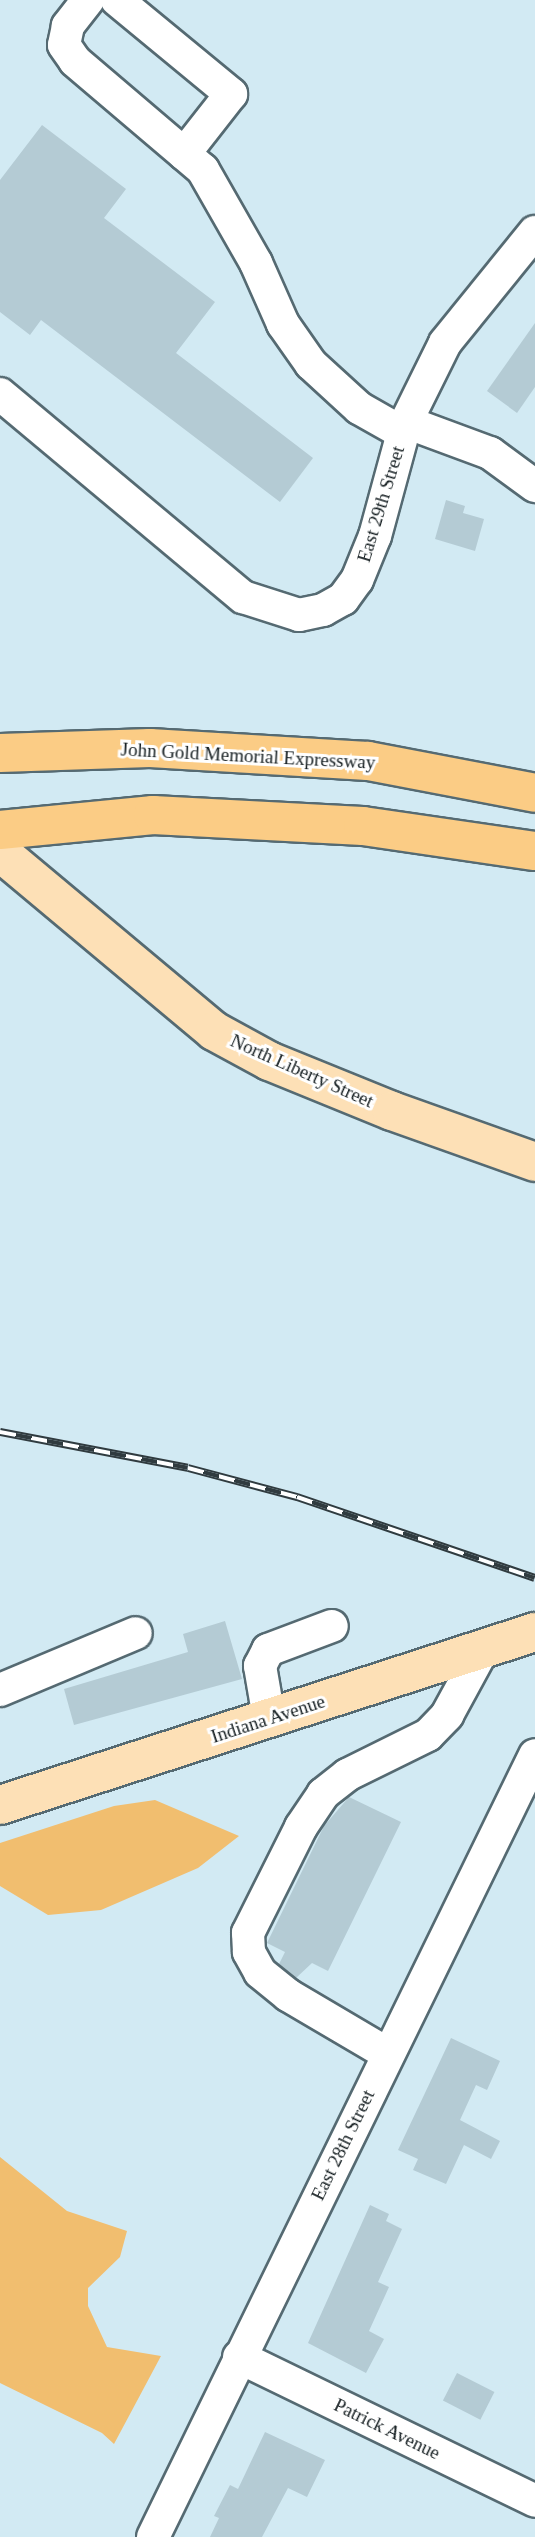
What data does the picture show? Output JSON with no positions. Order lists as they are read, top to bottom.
{
  "streets": {
    "highway": ["John Gold Memorial Expressway"],
    "main road": ["North Liberty Street", "Indiana Avenue"],
    "street": ["East 29th Street", "East 28th Street", "Patrick Avenue"]
  },
  "crossings": [
    ["East 28th Street", "Patrick Avenue"]
  ]
}
